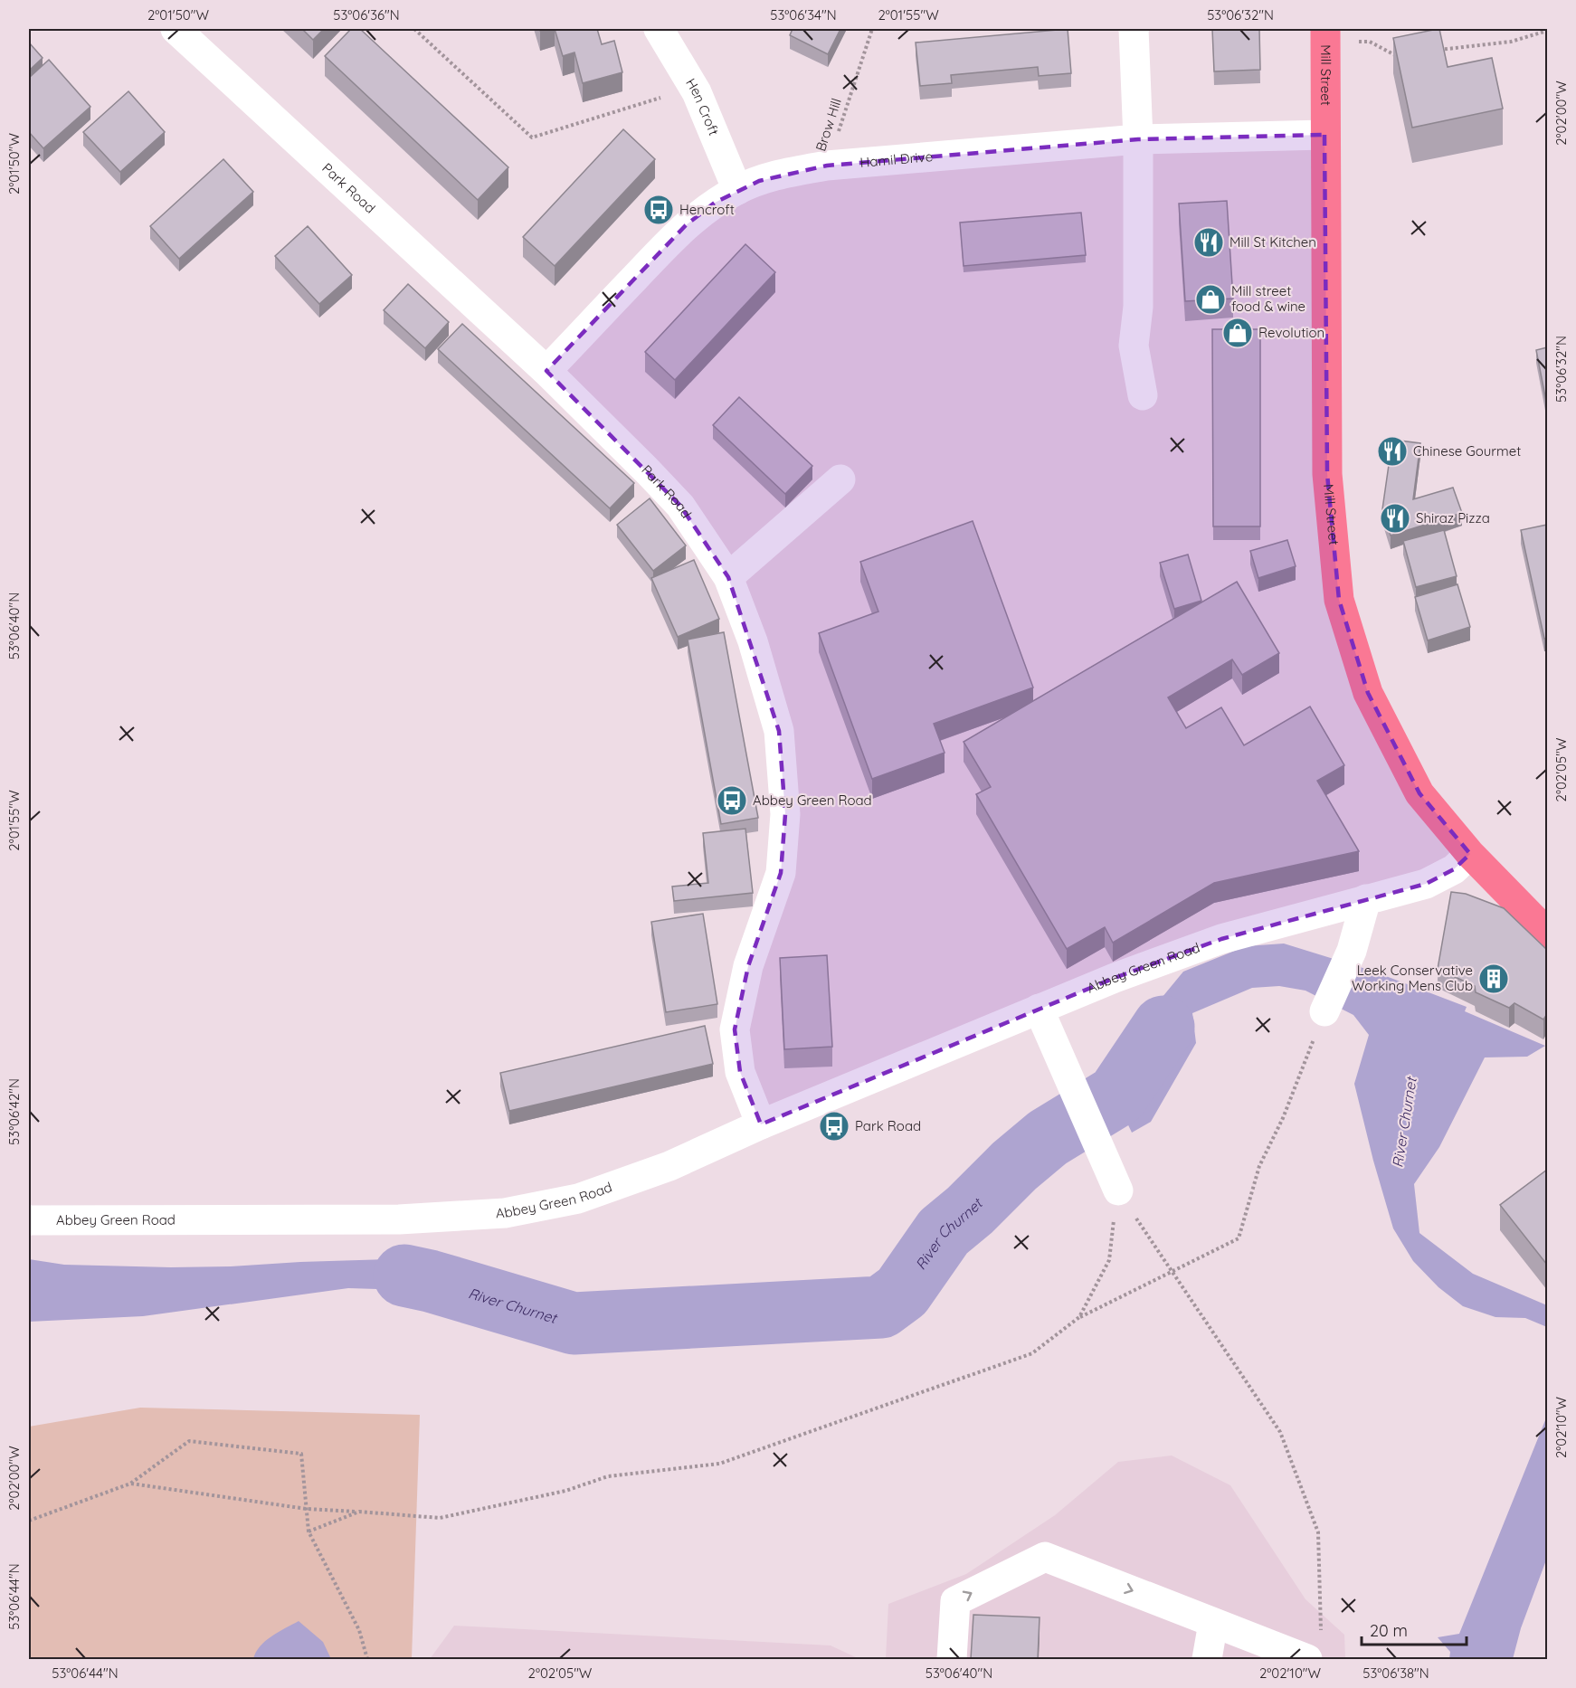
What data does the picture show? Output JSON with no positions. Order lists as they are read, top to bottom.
{
  "streets": {
    "highway": ["Mill Street"],
    "street": [
      "Hen Croft",
      "Hamil Drive",
      "Park Road",
      "Abbey Green Road"
    ],
    "path": ["Brow Hill"]
  },
  "crossings": [
    ["Mill Street", "Hamil Drive"],
    ["Mill Street", "Abbey Green Road"],
    ["Hen Croft", "Hamil Drive"],
    ["Brow Hill", "Hamil Drive"],
    ["Hamil Drive", "Park Road"],
    ["Park Road", "Abbey Green Road"]
  ],
  "water": ["River Churnet"],
  "places": {
    "bus stop": ["Hencroft", "Abbey Green Road", "Park Road"],
    "restaurant": ["Mill St Kitchen", "Chinese Gourmet", "Shiraz Pizza"],
    "shop": ["Mill street food & wine", "Revolution"],
    "building": ["Leek Conservative Working Mens Club"]
  },
  "scale_bar": "20 m",
  "coordinates": [
    "2°01'50\"W",
    "53°06'36\"N",
    "53°06'34\"N",
    "2°01'55\"W",
    "53°06'32\"N",
    "2°02'00\"W",
    "53°06'40\"N",
    "2°02'05\"W",
    "53°06'42\"N",
    "2°02'10\"W",
    "53°06'44\"N",
    "53°06'38\"N"
  ]
}
